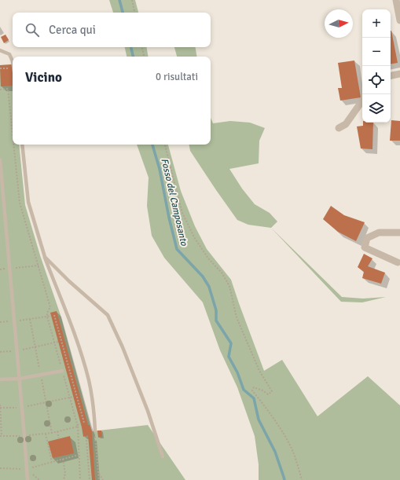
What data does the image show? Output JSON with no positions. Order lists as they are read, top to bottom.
{
  "water": ["Fosso del Camposanto"],
  "north": "right",
  "page": {
    "map_buttons": ["+", "−"],
    "search": "Cerca qui",
    "heading": ["Vicino", "0 risultati"]
  }
}
